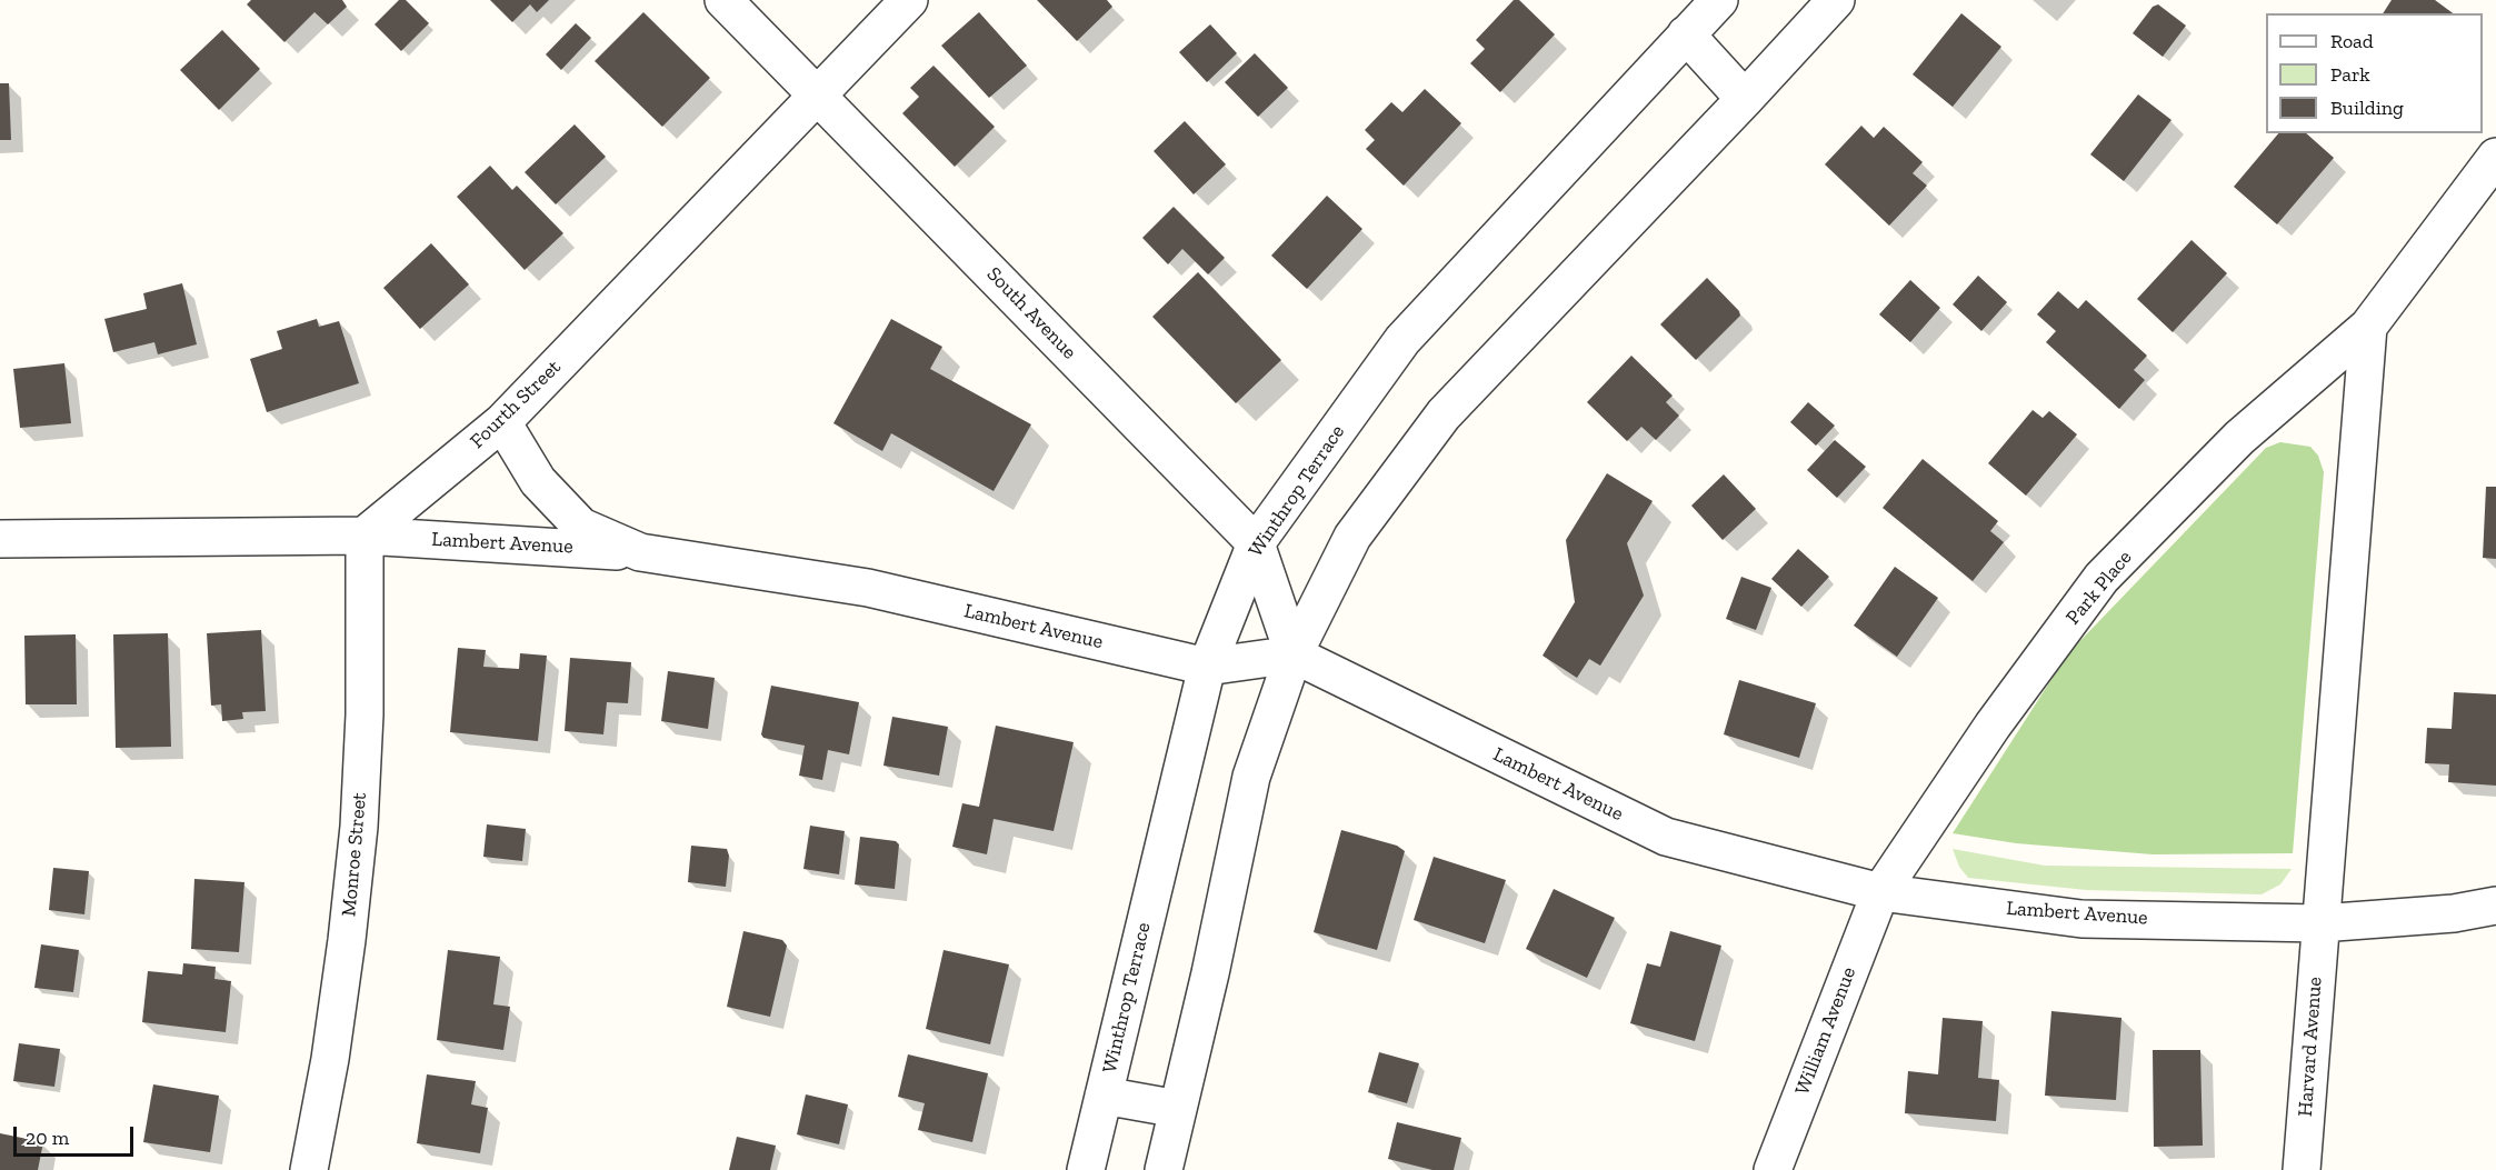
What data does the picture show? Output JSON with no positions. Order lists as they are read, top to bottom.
{
  "streets": {
    "street": [
      "South Avenue",
      "Fourth Street",
      "Winthrop Terrace",
      "Lambert Avenue",
      "Park Place",
      "Monroe Street",
      "William Avenue",
      "Harvard Avenue"
    ]
  },
  "crossings": [
    ["South Avenue", "Fourth Street"],
    ["South Avenue", "Winthrop Terrace"],
    ["South Avenue", "Lambert Avenue"],
    ["Fourth Street", "Lambert Avenue"],
    ["Fourth Street", "Monroe Street"],
    ["Winthrop Terrace", "Lambert Avenue"],
    ["Lambert Avenue", "Park Place"],
    ["Lambert Avenue", "Monroe Street"],
    ["Lambert Avenue", "William Avenue"],
    ["Lambert Avenue", "Harvard Avenue"],
    ["Park Place", "William Avenue"]
  ],
  "legend": ["Road", "Park", "Building"],
  "scale_bar": "20 m"
}
